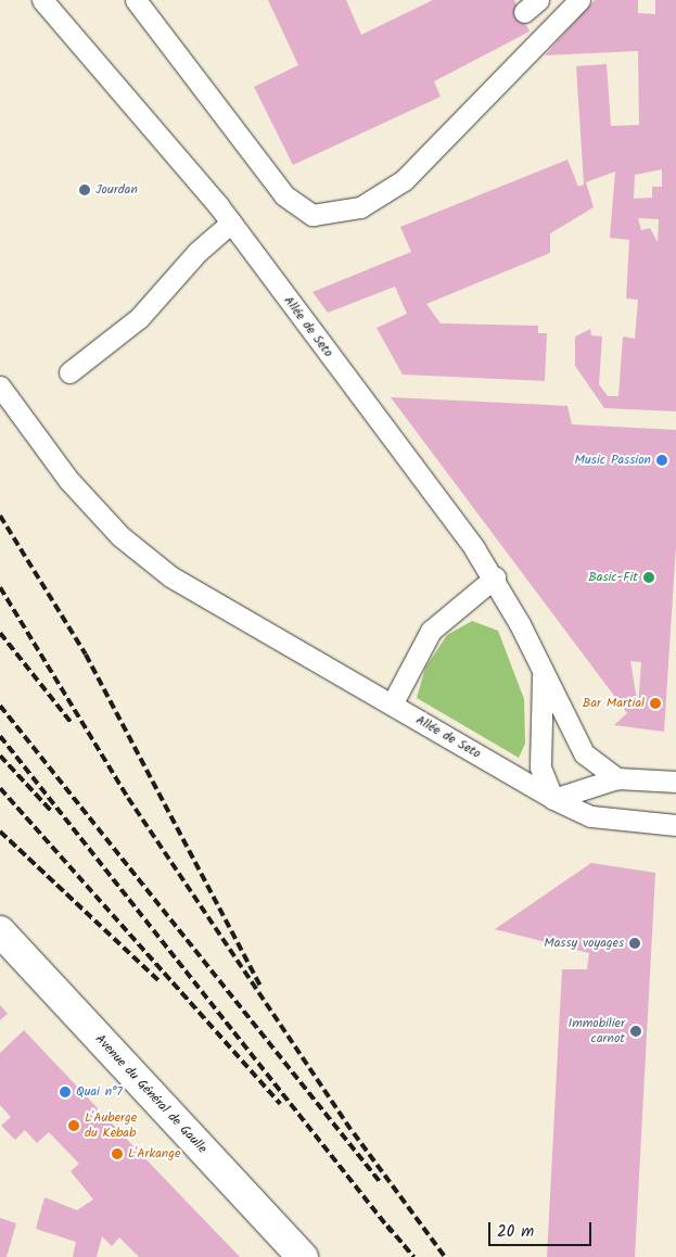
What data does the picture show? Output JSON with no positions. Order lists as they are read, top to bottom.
{
  "streets": {
    "street": ["Avenue du Général de Gaulle"],
    "lane": ["Allée de Seto"]
  },
  "places": [
    "Jourdan",
    "Music Passion",
    "Basic-Fit",
    "Bar Martial",
    "Massy voyages",
    "Immobilier carnot",
    "Quai n°7",
    "L'Auberge du Kebab",
    "L'Arkange"
  ],
  "scale_bar": "20 m"
}
